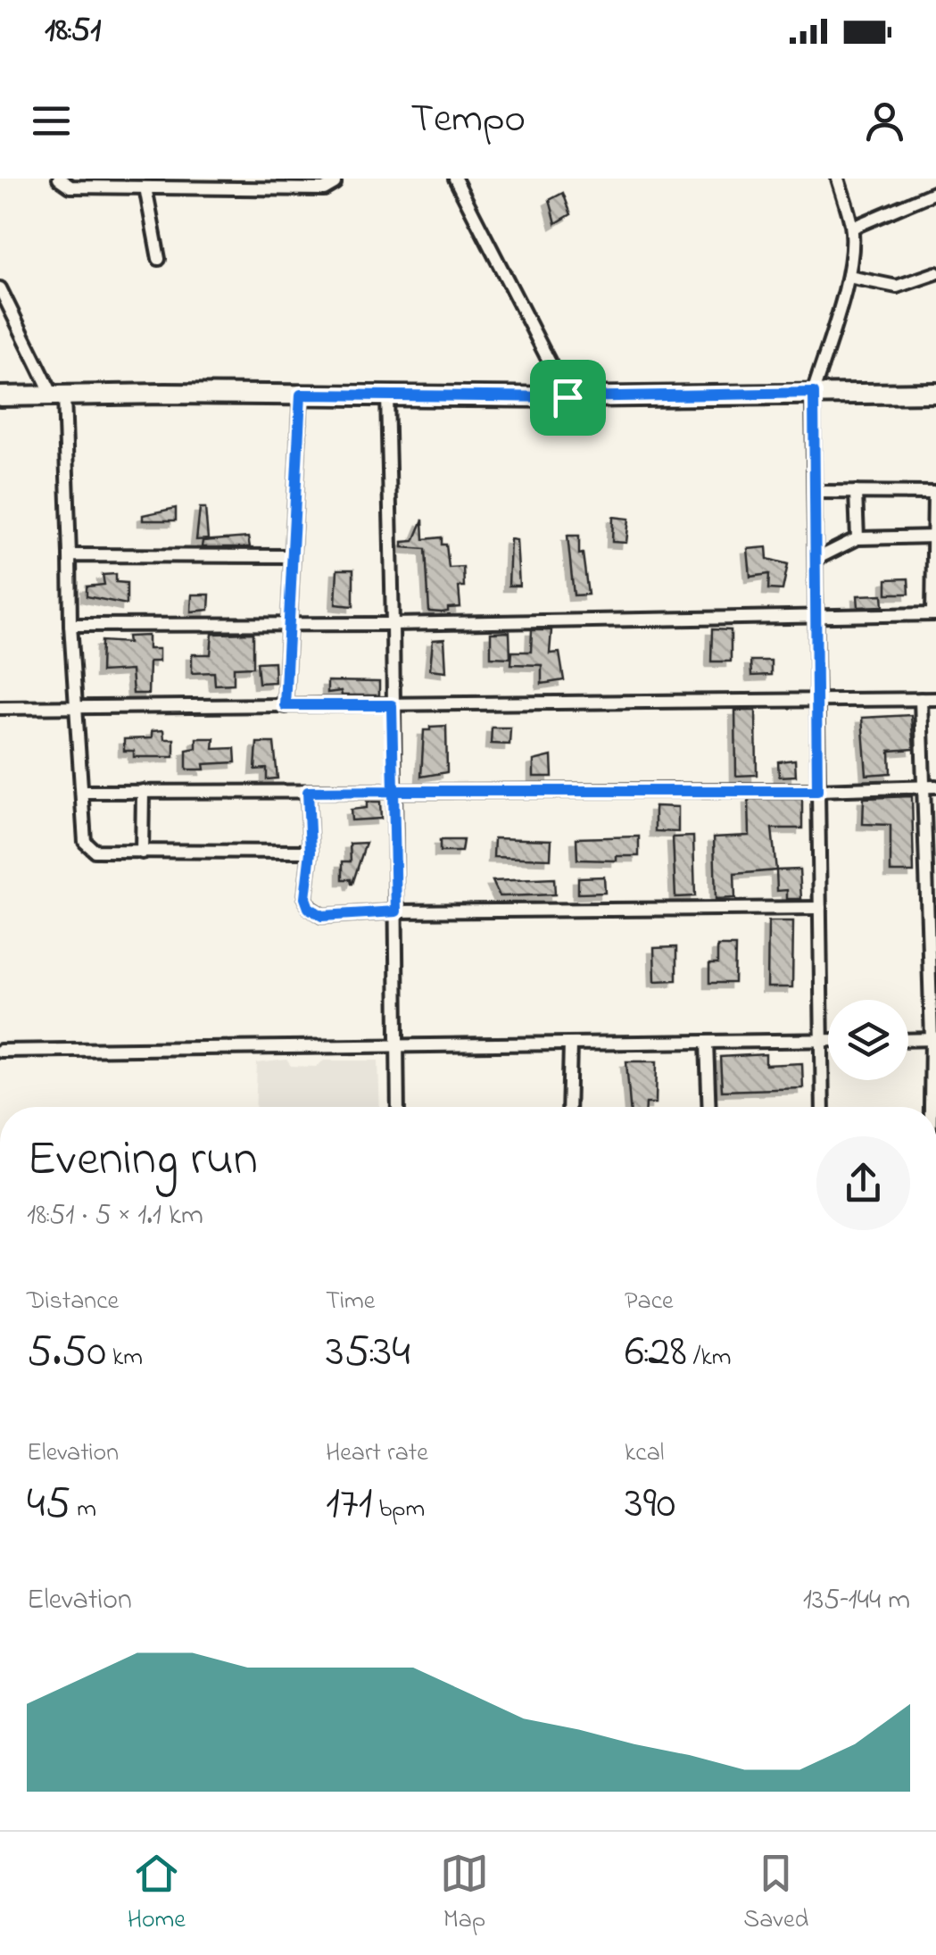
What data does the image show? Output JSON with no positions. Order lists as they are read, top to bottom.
{
  "page": {
    "status": "18:51",
    "header": "Tempo",
    "heading": ["Evening run", "18:51 · 5 × 1.1 km"],
    "stats": [
      ["Distance", "5.50 km"],
      ["Time", "35:34"],
      ["Pace", "6:28 /km"],
      ["Elevation", "45 m"],
      ["Heart rate", "171 bpm"],
      ["kcal", "390"]
    ],
    "chart": ["Elevation", "135–144 m"],
    "tabs": ["Home", "Map", "Saved"]
  }
}
